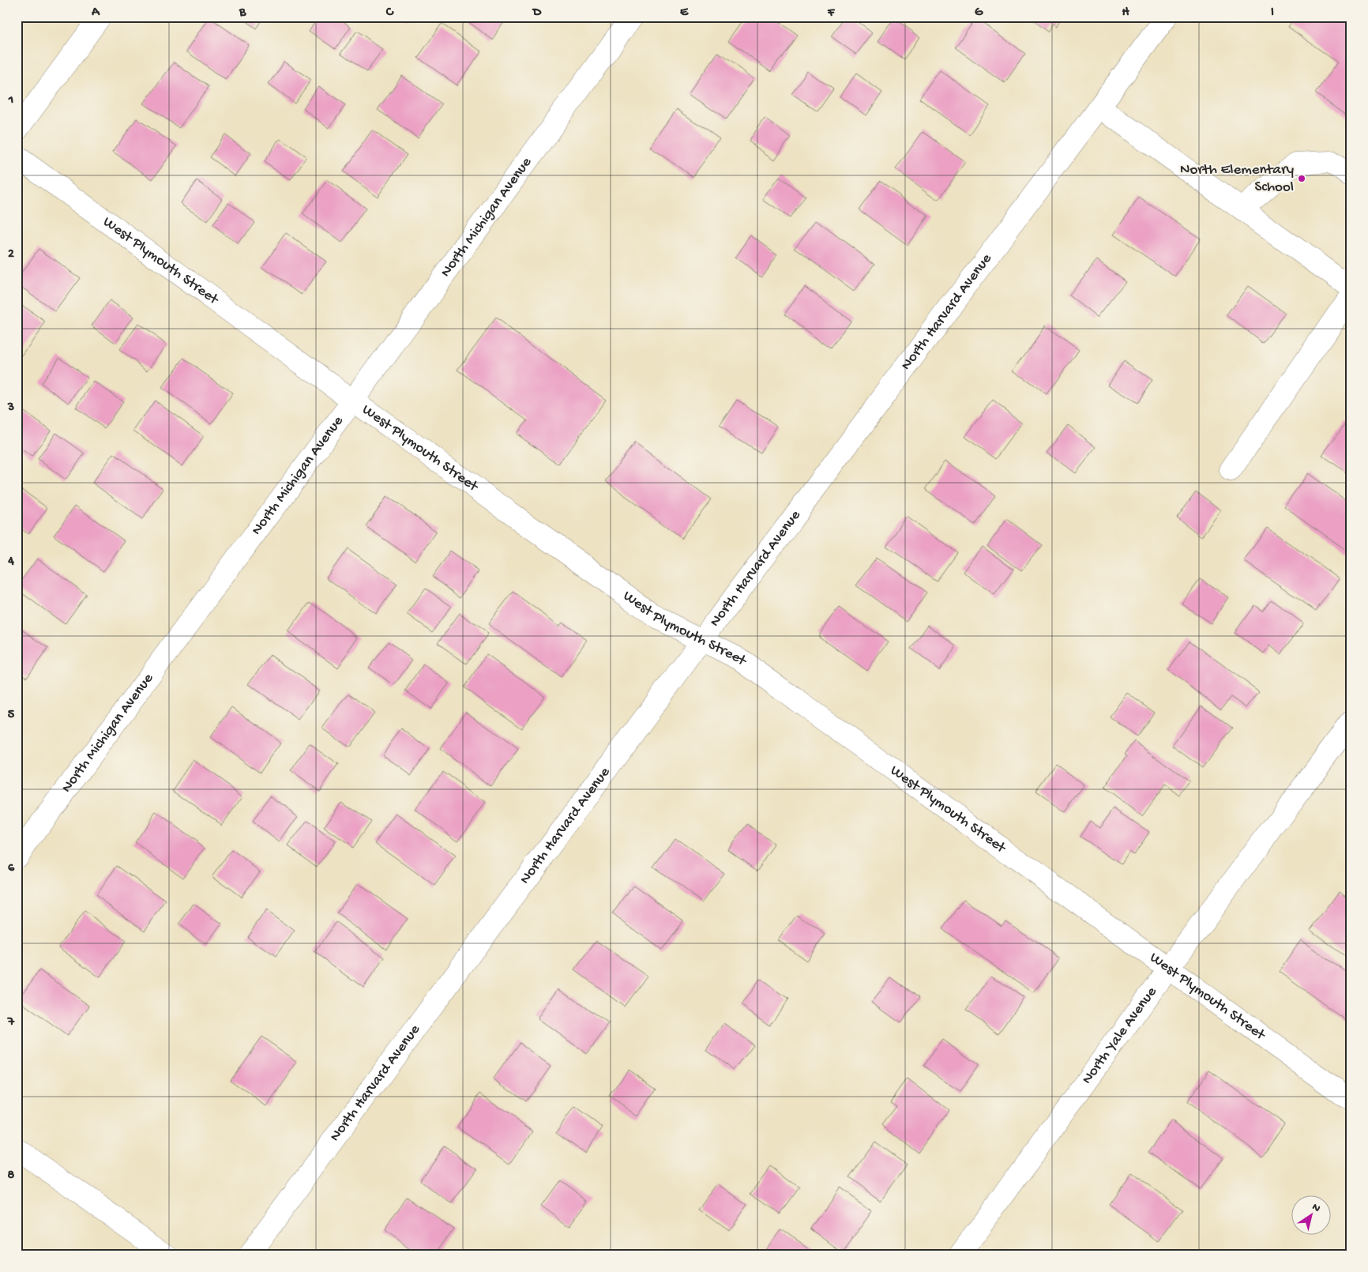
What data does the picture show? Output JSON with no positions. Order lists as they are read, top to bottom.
{
  "streets": {
    "street": [
      "North Michigan Avenue",
      "West Plymouth Street",
      "North Harvard Avenue",
      "North Yale Avenue"
    ]
  },
  "crossings": [
    ["North Michigan Avenue", "West Plymouth Street"],
    ["West Plymouth Street", "North Harvard Avenue"],
    ["West Plymouth Street", "North Yale Avenue"]
  ],
  "places": ["North Elementary School"],
  "north": "top right",
  "grid": {
    "columns": [
      "A",
      "B",
      "C",
      "D",
      "E",
      "F",
      "G",
      "H",
      "I"
    ],
    "rows": [
      "1",
      "2",
      "3",
      "4",
      "5",
      "6",
      "7",
      "8"
    ]
  }
}
